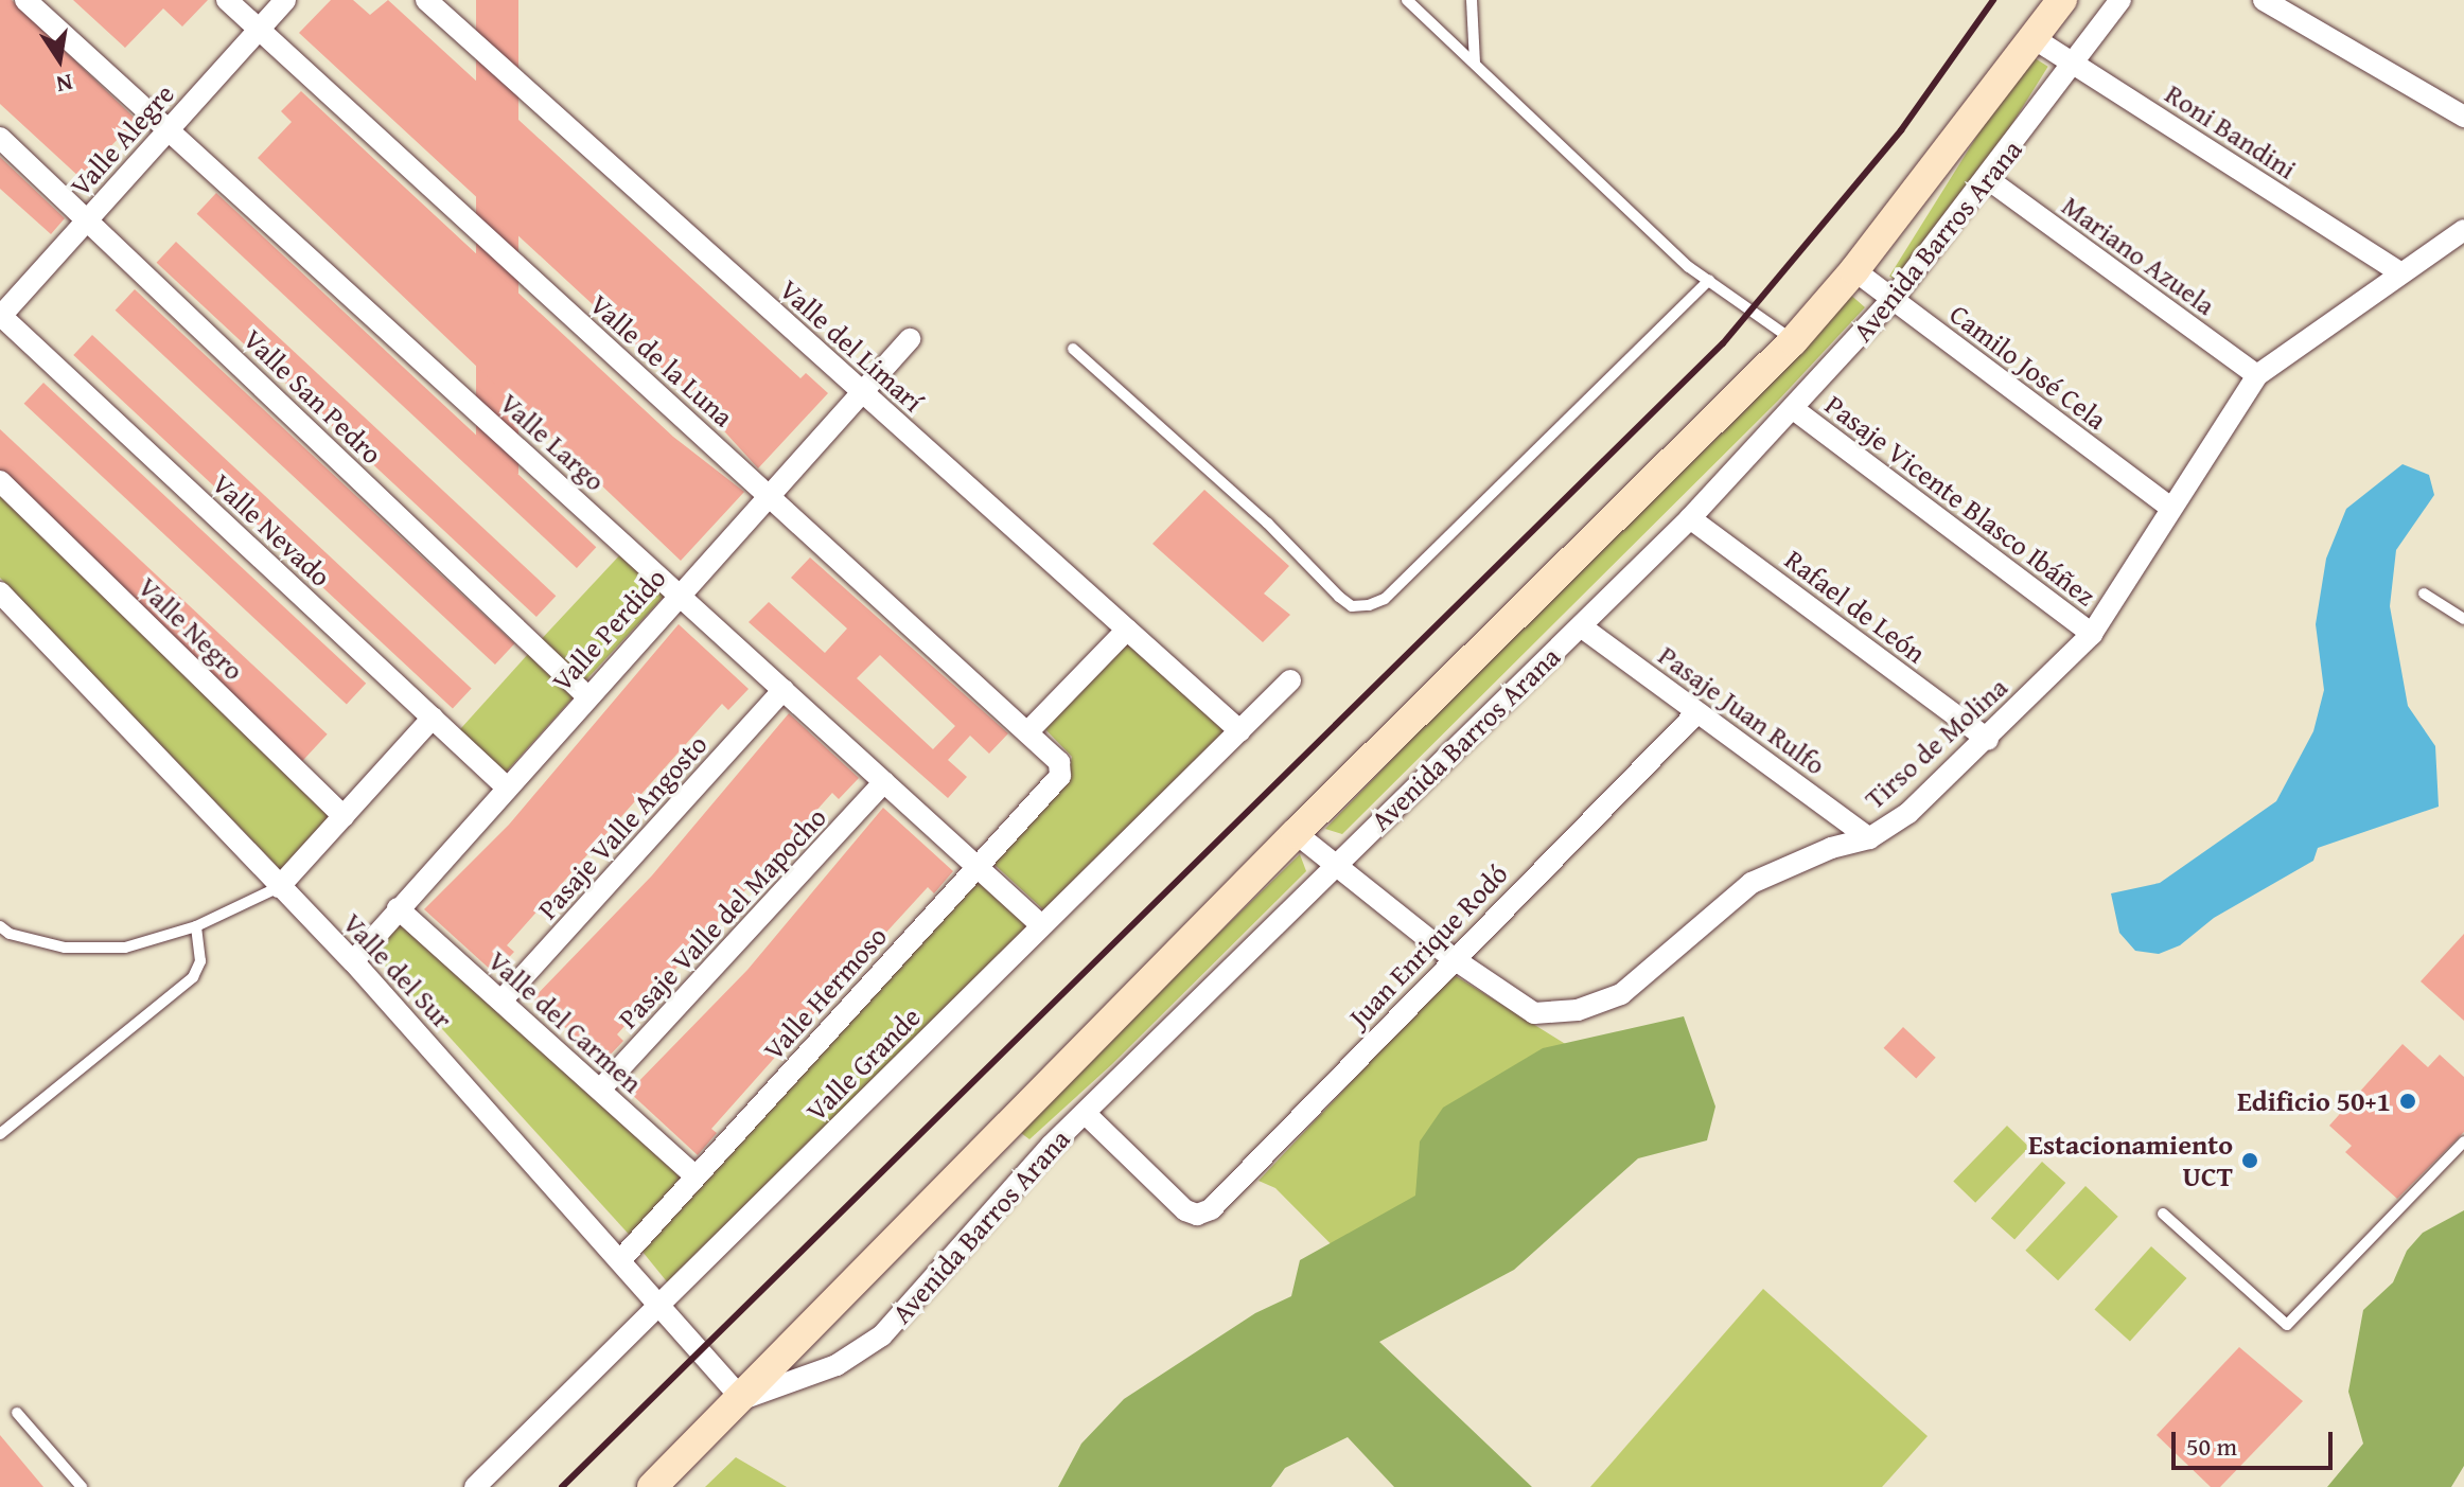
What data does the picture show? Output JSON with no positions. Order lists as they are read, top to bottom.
{
  "streets": {
    "main road": ["Avenida Barros Arana"],
    "street": [
      "Roni Bandini",
      "Valle Alegre",
      "Mariano Azuela",
      "Valle del Limarí",
      "Valle de la Luna",
      "Camilo José Cela",
      "Valle San Pedro",
      "Valle Largo",
      "Pasaje Vicente Blasco Ibáñez",
      "Valle Nevado",
      "Rafael de León",
      "Valle Negro",
      "Valle Perdido",
      "Pasaje Juan Rulfo",
      "Tirso de Molina",
      "Pasaje Valle Angosto",
      "Pasaje Valle del Mapocho",
      "Juan Enrique Rodó",
      "Valle del Sur",
      "Valle Hermoso",
      "Valle del Carmen",
      "Valle Grande"
    ]
  },
  "crossings": [
    ["Roni Bandini", "Avenida Barros Arana"],
    ["Roni Bandini", "Tirso de Molina"],
    ["Valle Alegre", "Valle de la Luna"],
    ["Valle Alegre", "Valle San Pedro"],
    ["Valle Alegre", "Valle Largo"],
    ["Valle Alegre", "Valle Nevado"],
    ["Avenida Barros Arana", "Mariano Azuela"],
    ["Avenida Barros Arana", "Camilo José Cela"],
    ["Avenida Barros Arana", "Pasaje Vicente Blasco Ibáñez"],
    ["Avenida Barros Arana", "Rafael de León"],
    ["Avenida Barros Arana", "Pasaje Juan Rulfo"],
    ["Avenida Barros Arana", "Tirso de Molina"],
    ["Avenida Barros Arana", "Juan Enrique Rodó"],
    ["Avenida Barros Arana", "Valle del Sur"],
    ["Mariano Azuela", "Tirso de Molina"],
    ["Valle del Limarí", "Valle Perdido"],
    ["Valle del Limarí", "Valle Grande"],
    ["Valle de la Luna", "Valle Perdido"],
    ["Valle de la Luna", "Valle Hermoso"],
    ["Camilo José Cela", "Tirso de Molina"],
    ["Valle San Pedro", "Valle Perdido"],
    ["Valle Largo", "Valle Perdido"],
    ["Valle Largo", "Pasaje Valle Angosto"],
    ["Valle Largo", "Pasaje Valle del Mapocho"],
    ["Valle Largo", "Valle Hermoso"],
    ["Valle Largo", "Valle Grande"],
    ["Pasaje Vicente Blasco Ibáñez", "Tirso de Molina"],
    ["Valle Nevado", "Valle Perdido"],
    ["Rafael de León", "Tirso de Molina"],
    ["Valle Perdido", "Valle del Sur"],
    ["Valle Perdido", "Valle del Carmen"],
    ["Pasaje Juan Rulfo", "Tirso de Molina"],
    ["Pasaje Juan Rulfo", "Juan Enrique Rodó"],
    ["Tirso de Molina", "Juan Enrique Rodó"],
    ["Pasaje Valle Angosto", "Valle del Carmen"],
    ["Pasaje Valle del Mapocho", "Valle del Carmen"],
    ["Valle del Sur", "Valle Hermoso"],
    ["Valle del Sur", "Valle Grande"],
    ["Valle Hermoso", "Valle del Carmen"]
  ],
  "places": ["Edificio 50+1", "Estacionamiento UCT"],
  "scale_bar": "50 m",
  "north": "bottom"
}
